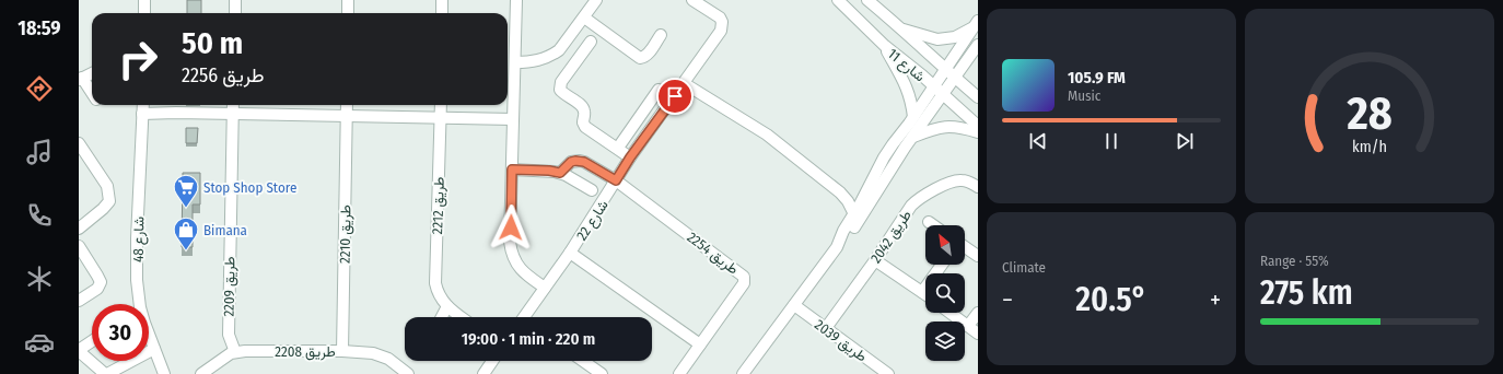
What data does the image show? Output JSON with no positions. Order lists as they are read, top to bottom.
{
  "streets": {
    "street": [
      "شارع 11",
      "طريق 2212",
      "شارع 22",
      "طريق 2210",
      "طريق 2042",
      "شارع 48",
      "طريق 2254",
      "طريق 2209",
      "طريق 2039",
      "طريق 2208"
    ]
  },
  "crossings": [
    ["شارع 22", "طريق 2254"],
    ["طريق 2210", "طريق 2208"],
    ["طريق 2042", "طريق 2039"],
    ["طريق 2209", "طريق 2208"]
  ],
  "places": {
    "supermarket": ["Stop Shop Store"],
    "shop": ["Bimana"]
  },
  "north": "top left",
  "page": {
    "tabs": "18:59",
    "turn": ["50 m", "طريق 2256"],
    "song": ["105.9 FM", "Music"],
    "tile": [
      "Climate",
      ["Range · 55%", "275 km"]
    ],
    "heat": ["−", "20.5°", "+"],
    "limit": "30",
    "trip": "19:00 · 1 min · 220 m",
    "gauge": ["28", "km/h"]
  }
}
